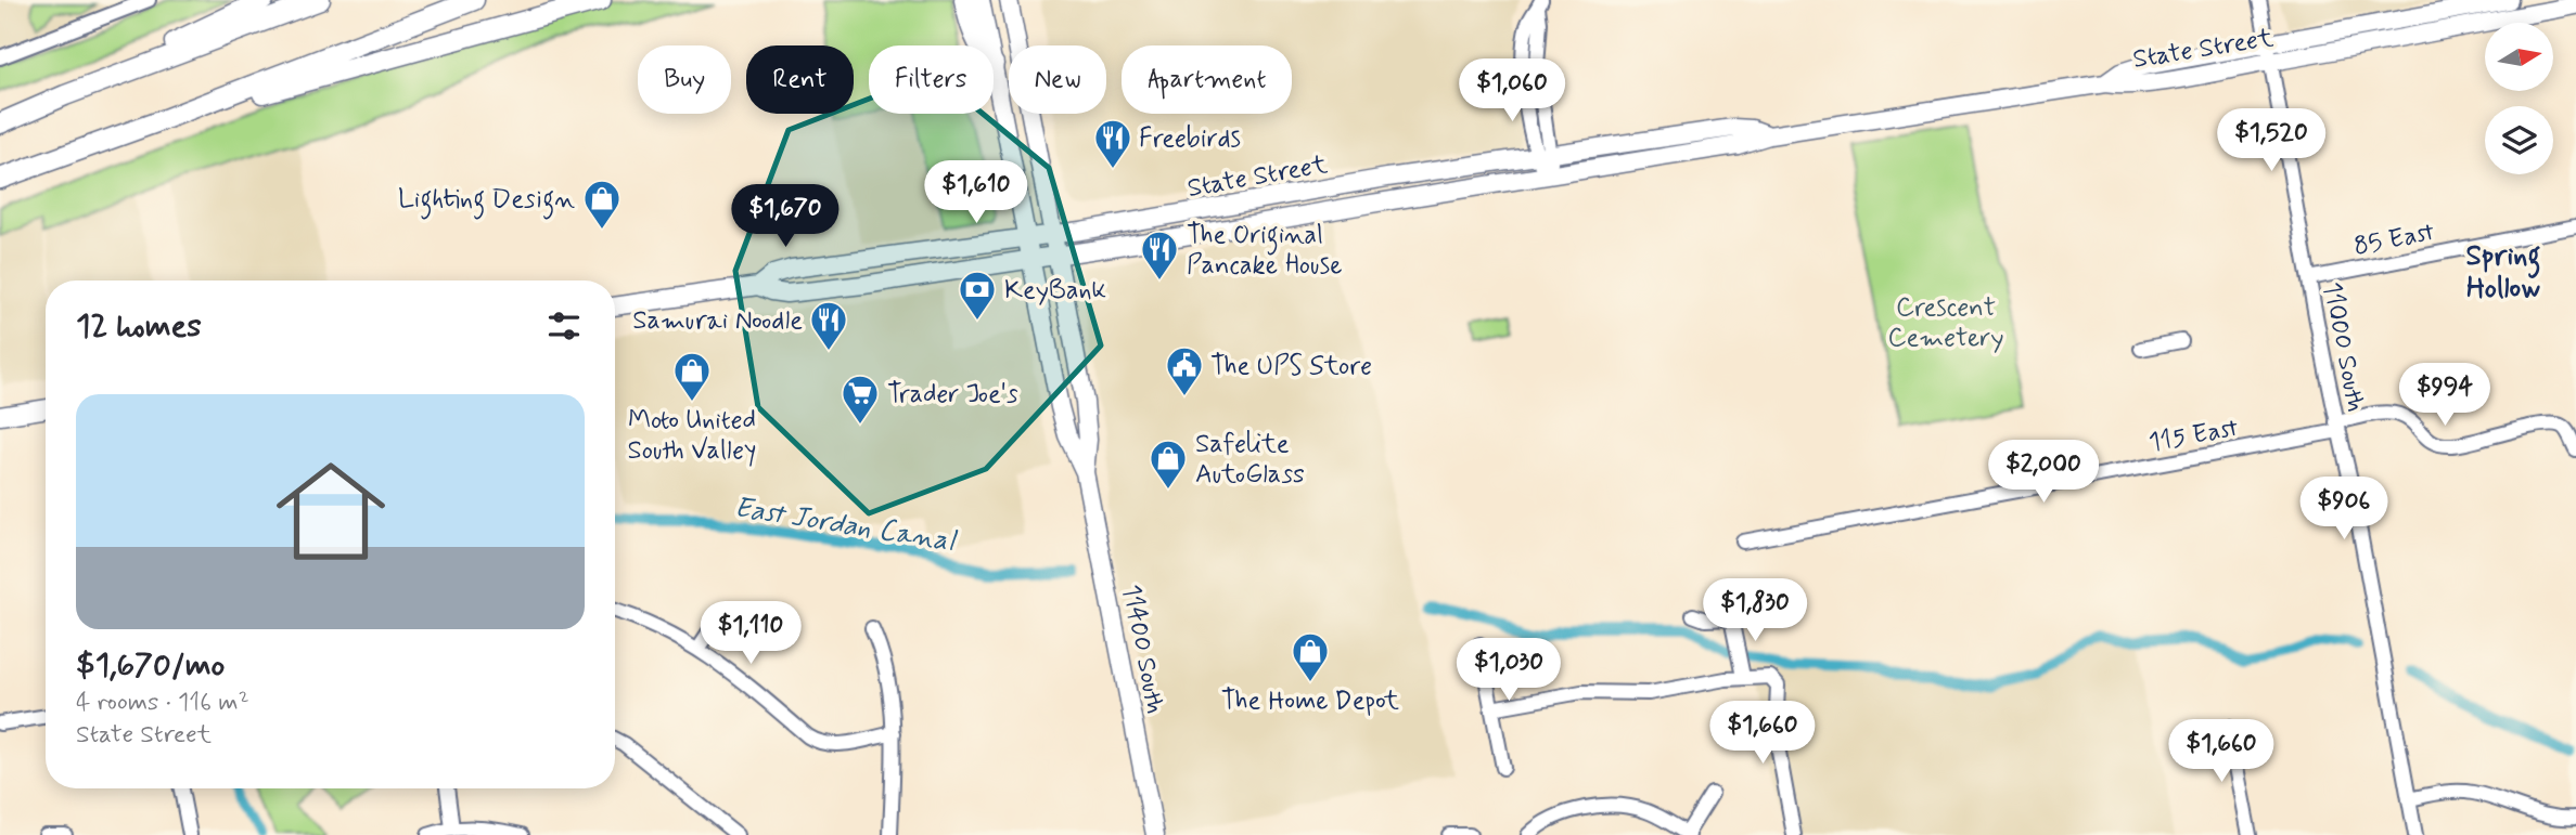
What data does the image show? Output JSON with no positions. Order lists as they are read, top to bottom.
{
  "streets": {
    "main road": ["State Street", "11400 South"],
    "street": ["85 East", "11000 South", "115 East"]
  },
  "crossings": [
    ["State Street", "11000 South"],
    ["State Street", "11400 South"],
    ["85 East", "11000 South"],
    ["11000 South", "115 East"]
  ],
  "districts": ["Spring Hollow"],
  "water": ["East Jordan Canal"],
  "parks": ["Crescent Cemetery"],
  "places": {
    "restaurant": ["Freebirds", "The Original Pancake House", "Samurai Noodle"],
    "shop": [
      "Lighting Design",
      "Moto United South Valley",
      "Safelite AutoGlass",
      "The Home Depot"
    ],
    "bank": ["KeyBank"],
    "public building": ["The UPS Store"],
    "supermarket": ["Trader Joe's"]
  },
  "north": "right",
  "page": {
    "chip": [
      "Buy",
      "Rent",
      "Filters",
      "New",
      "Apartment"
    ],
    "price": [
      "$1,060",
      "$1,520",
      "$1,610",
      "$1,670",
      "$994",
      "$2,000",
      "$906",
      "$1,830",
      "$1,110",
      "$1,030",
      "$1,660",
      "$1,660"
    ],
    "heading": "12 homes",
    "list": [
      {
        "name": "$1,670/mo",
        "note": "4 rooms · 116 m² · State Street"
      }
    ]
  }
}
